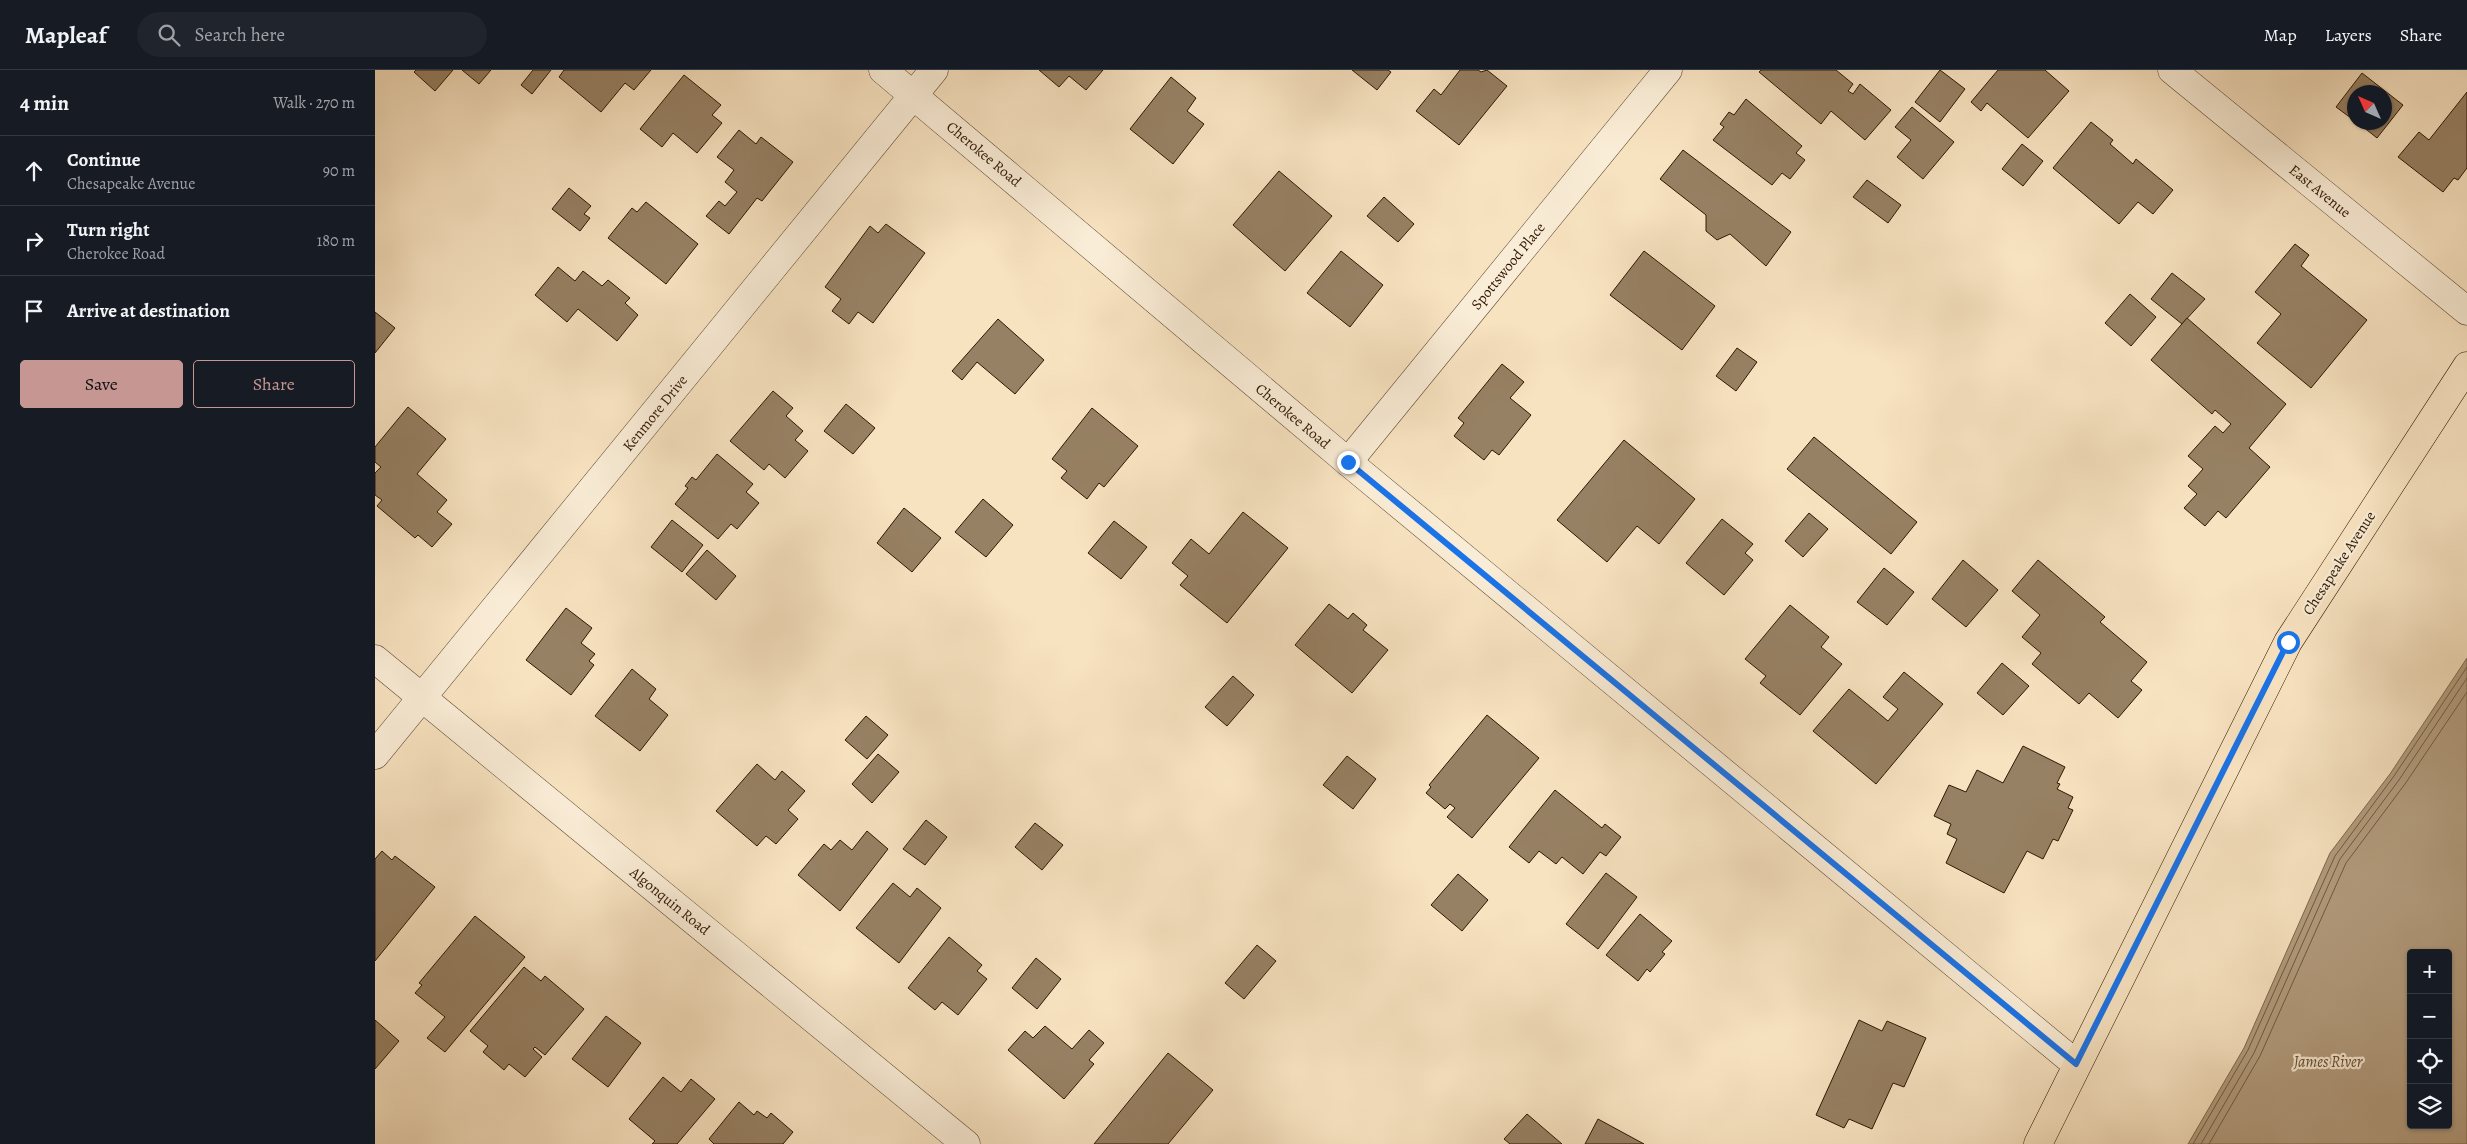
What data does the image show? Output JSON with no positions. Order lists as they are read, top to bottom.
{
  "streets": {
    "main road": ["Chesapeake Avenue"],
    "street": [
      "Cherokee Road",
      "East Avenue",
      "Spottswood Place",
      "Kenmore Drive",
      "Algonquin Road"
    ]
  },
  "crossings": [
    ["Cherokee Road", "Spottswood Place"],
    ["Cherokee Road", "Kenmore Drive"],
    ["Cherokee Road", "Chesapeake Avenue"],
    ["Kenmore Drive", "Algonquin Road"]
  ],
  "water": ["James River"],
  "north": "top left",
  "page": {
    "header": "Mapleaf",
    "search": "Search here",
    "nav": ["Map", "Layers", "Share"],
    "heading": ["4 min", "Walk · 270 m"],
    "list": [
      ["Continue", "Chesapeake Avenue", "90 m"],
      ["Turn right", "Cherokee Road", "180 m"],
      "Arrive at destination"
    ],
    "buttons": ["Save", "Share"],
    "map_buttons": ["+", "−"]
  }
}
